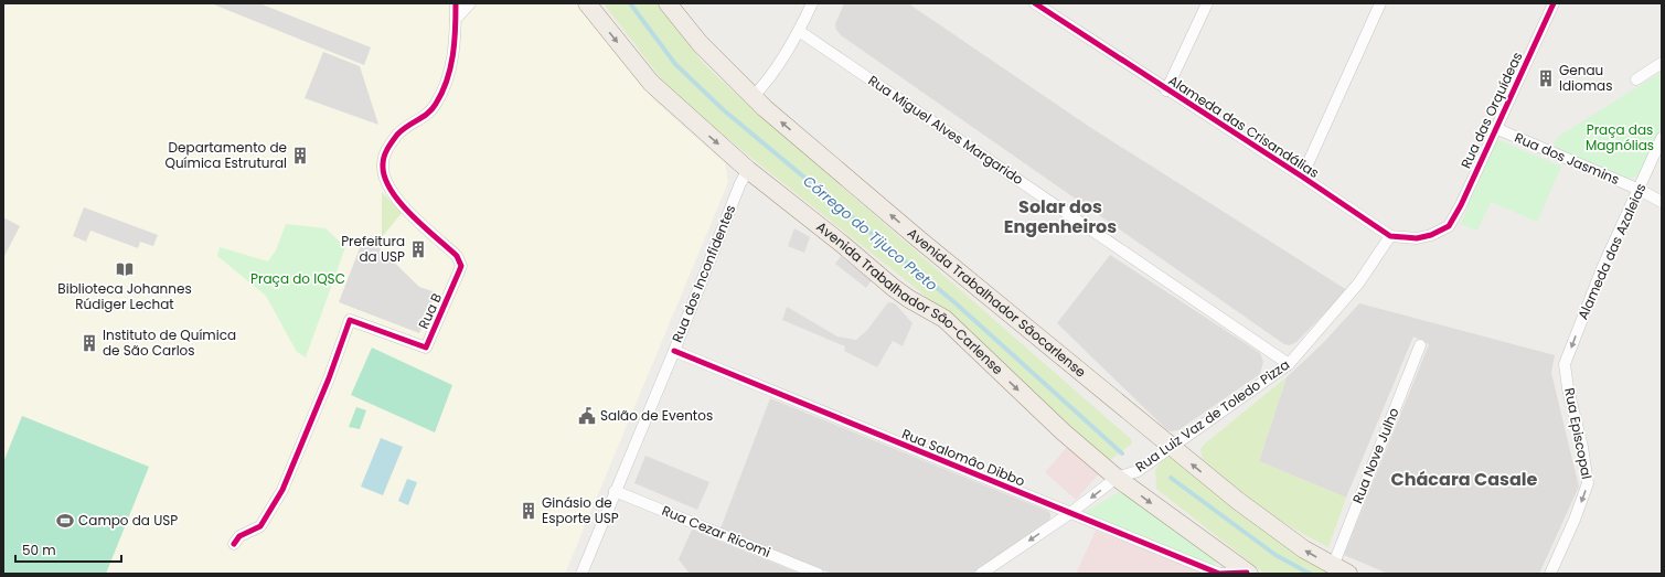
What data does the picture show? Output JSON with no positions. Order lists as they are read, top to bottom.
{
  "streets": {
    "main road": ["Avenida Trabalhador São-Carlense", "Avenida Trabalhador Sãocarlense"],
    "street": [
      "Rua das Orquídeas",
      "Alameda das Crisandálias",
      "Rua Miguel Alves Margarido",
      "Rua dos Jasmins",
      "Alameda das Azaleias",
      "Rua dos Inconfidentes",
      "Rua B",
      "Rua Luiz Vaz de Toledo Pizza",
      "Rua Episcopal",
      "Rua Nove Julho",
      "Rua Salomão Dibbo",
      "Rua Cezar Ricomi"
    ]
  },
  "crossings": [
    ["Rua das Orquídeas", "Alameda das Crisandálias"],
    ["Rua das Orquídeas", "Rua dos Jasmins"],
    ["Alameda das Crisandálias", "Rua Luiz Vaz de Toledo Pizza"],
    ["Rua Miguel Alves Margarido", "Rua Luiz Vaz de Toledo Pizza"],
    ["Rua dos Jasmins", "Alameda das Azaleias"],
    ["Alameda das Azaleias", "Rua Episcopal"],
    ["Rua dos Inconfidentes", "Avenida Trabalhador São-Carlense"],
    ["Rua dos Inconfidentes", "Rua Salomão Dibbo"],
    ["Rua dos Inconfidentes", "Rua Cezar Ricomi"],
    ["Avenida Trabalhador São-Carlense", "Rua Luiz Vaz de Toledo Pizza"],
    ["Avenida Trabalhador São-Carlense", "Rua Salomão Dibbo"],
    ["Avenida Trabalhador Sãocarlense", "Rua Luiz Vaz de Toledo Pizza"],
    ["Avenida Trabalhador Sãocarlense", "Rua Nove Julho"],
    ["Rua Luiz Vaz de Toledo Pizza", "Rua Salomão Dibbo"]
  ],
  "one_way": [
    "Alameda das Azaleias",
    "Avenida Trabalhador São-Carlense",
    "Avenida Trabalhador Sãocarlense",
    "Rua Episcopal"
  ],
  "districts": ["Solar dos Engenheiros", "Chácara Casale"],
  "water": ["Córrego do Tijuco Preto"],
  "parks": ["Praça das Magnólias", "Praça do IQSC"],
  "places": {
    "building": [
      "Genau Idiomas",
      "Departamento de Química Estrutural",
      "Prefeitura da USP",
      "Instituto de Química de São Carlos",
      "Ginásio de Esporte USP"
    ],
    "library": ["Biblioteca Johannes Rúdiger Lechat"],
    "public building": ["Salão de Eventos"],
    "sports": ["Campo da USP"]
  },
  "scale_bar": "50 m"
}
